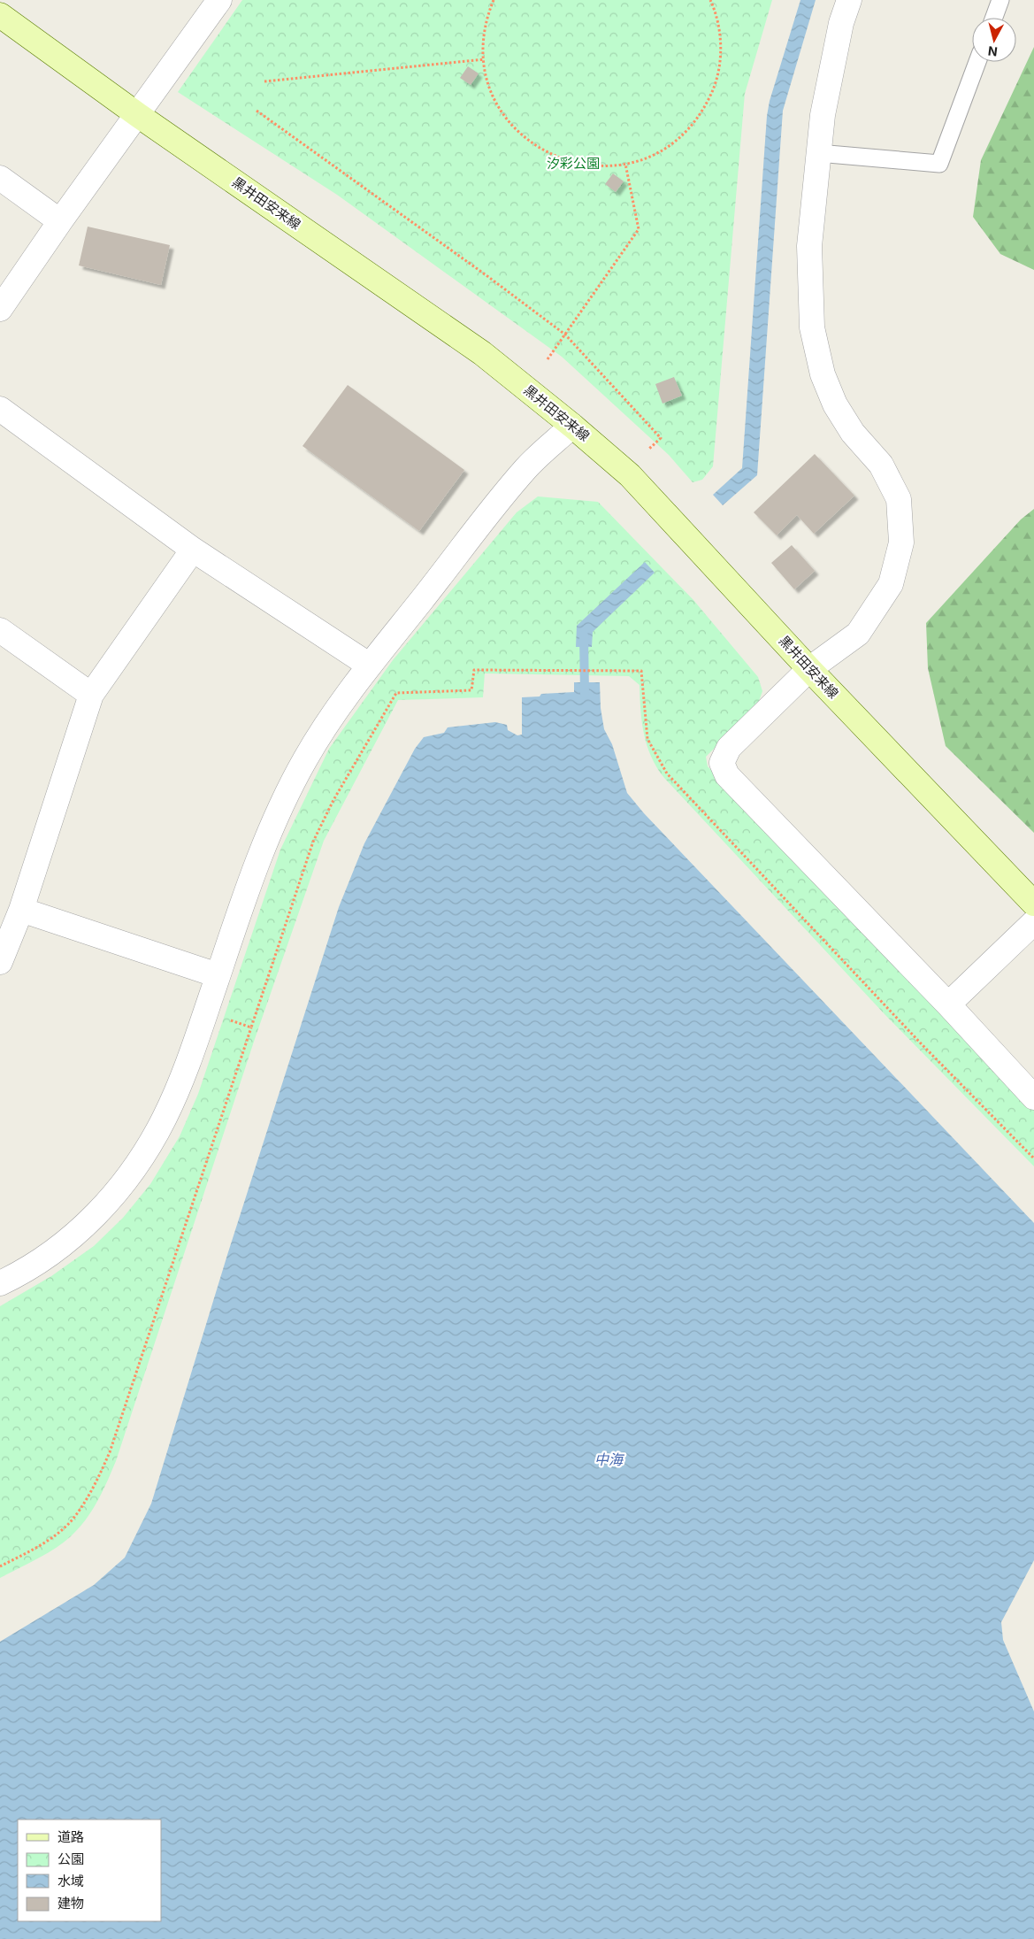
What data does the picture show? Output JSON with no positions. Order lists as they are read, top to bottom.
{
  "streets": {
    "main road": ["黒井田安来線"]
  },
  "water": ["中海"],
  "parks": ["汐彩公園"],
  "legend": [
    "道路",
    "公園",
    "水域",
    "建物"
  ],
  "north": "bottom"
}
